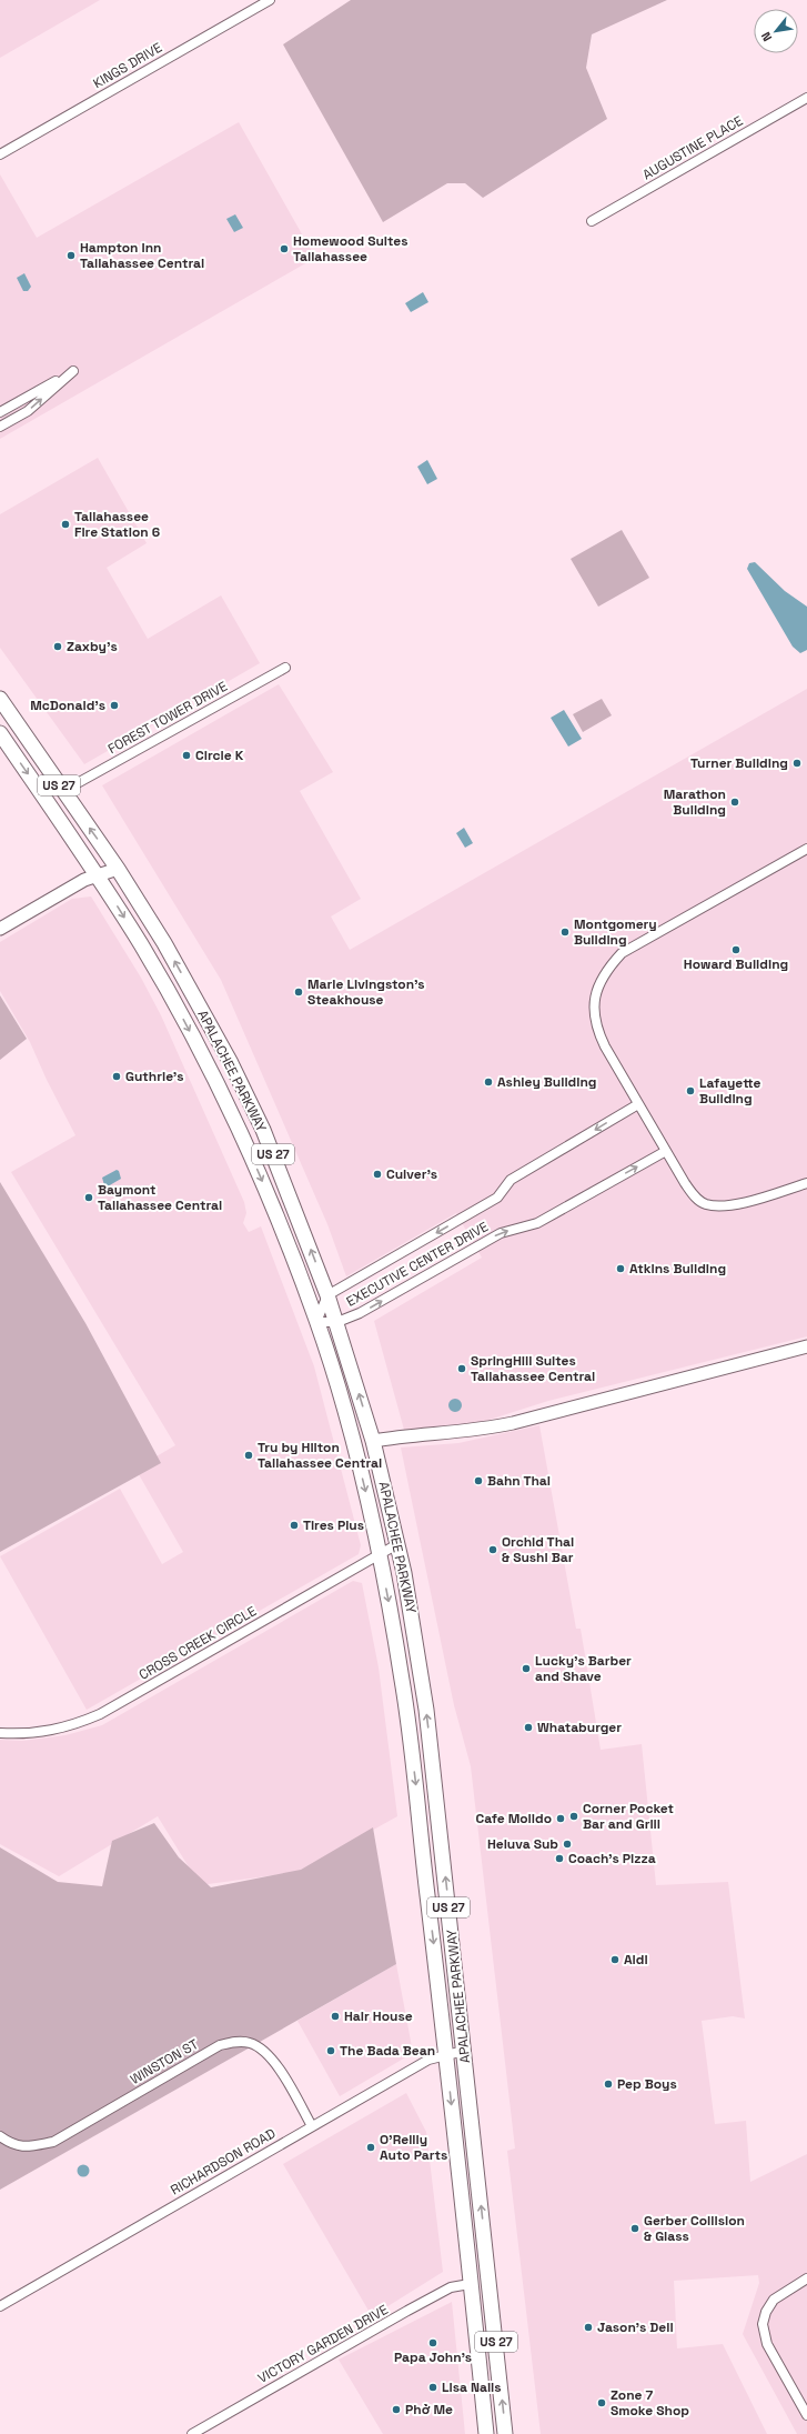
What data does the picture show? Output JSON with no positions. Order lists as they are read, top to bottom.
{
  "streets": {
    "main road": ["US 27", "APALACHEE PARKWAY"],
    "street": [
      "KINGS DRIVE",
      "AUGUSTINE PLACE",
      "FOREST TOWER DRIVE",
      "EXECUTIVE CENTER DRIVE",
      "CROSS CREEK CIRCLE",
      "WINSTON ST",
      "RICHARDSON ROAD",
      "VICTORY GARDEN DRIVE"
    ]
  },
  "crossings": [
    ["FOREST TOWER DRIVE", "APALACHEE PARKWAY"],
    ["APALACHEE PARKWAY", "EXECUTIVE CENTER DRIVE"],
    ["APALACHEE PARKWAY", "CROSS CREEK CIRCLE"],
    ["APALACHEE PARKWAY", "RICHARDSON ROAD"],
    ["APALACHEE PARKWAY", "VICTORY GARDEN DRIVE"],
    ["WINSTON ST", "RICHARDSON ROAD"]
  ],
  "places": [
    "Homewood Suites Tallahassee",
    "Hampton Inn Tallahassee Central",
    "Tallahassee Fire Station 6",
    "Zaxby's",
    "McDonald's",
    "Circle K",
    "Turner Building",
    "Marathon Building",
    "Montgomery Building",
    "Howard Building",
    "Marie Livingston's Steakhouse",
    "Guthrie's",
    "Ashley Building",
    "Lafayette Building",
    "Culver's",
    "Baymont Tallahassee Central",
    "Atkins Building",
    "SpringHill Suites Tallahassee Central",
    "Tru by Hilton Tallahassee Central",
    "Bahn Thai",
    "Tires Plus",
    "Orchid Thai & Sushi Bar",
    "Lucky's Barber and Shave",
    "Whataburger",
    "Corner Pocket Bar and Grill",
    "Cafe Molido",
    "Heluva Sub",
    "Coach's Pizza",
    "Aldi",
    "Hair House",
    "The Bada Bean",
    "Pep Boys",
    "O'Reilly Auto Parts",
    "Gerber Collision & Glass",
    "Jason's Deli",
    "Papa John's",
    "Lisa Nails",
    "Zone 7 Smoke Shop",
    "Phở Me"
  ],
  "north": "bottom left"
}
